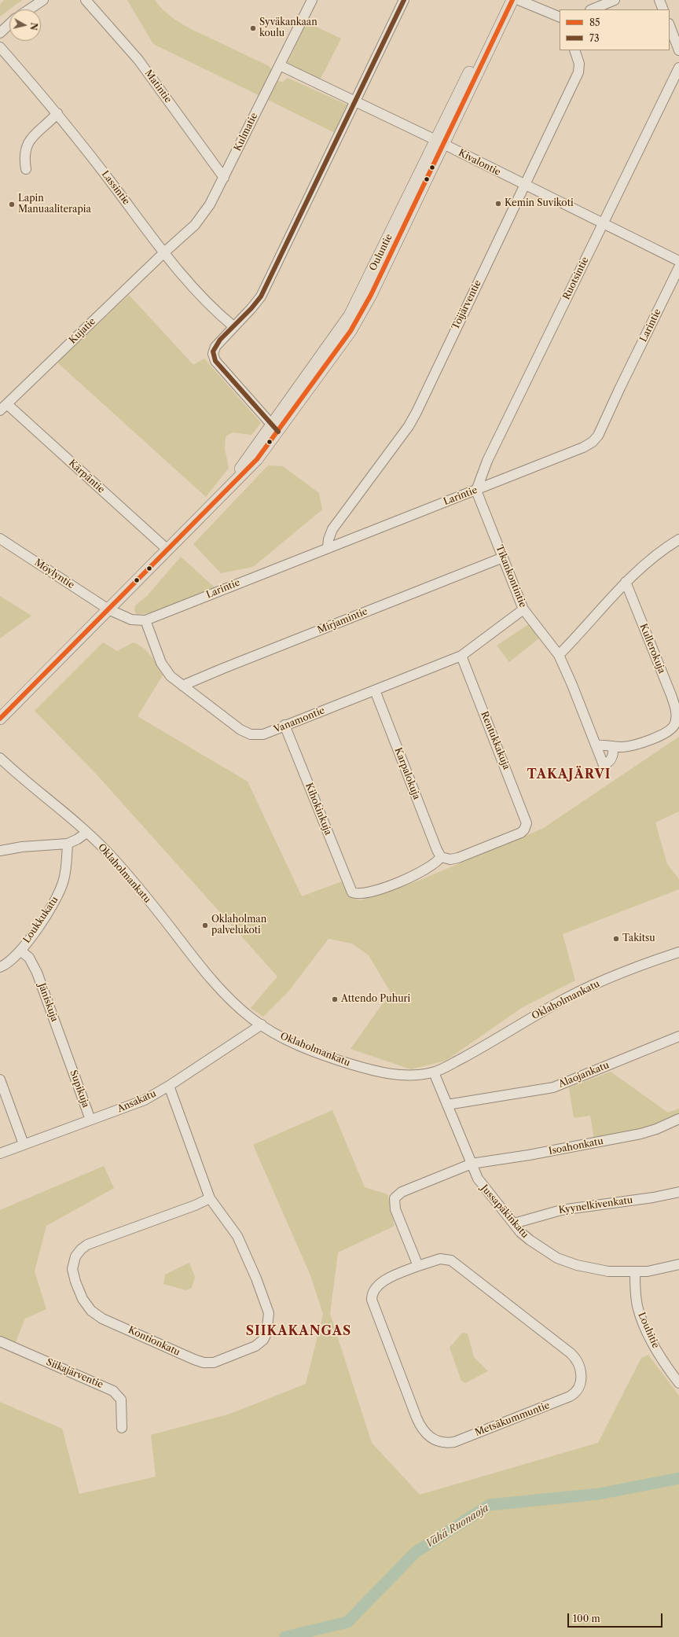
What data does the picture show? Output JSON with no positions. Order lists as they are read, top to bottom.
{
  "streets": {
    "main road": ["Ouluntie"],
    "street": [
      "Matintie",
      "Kulmatie",
      "Kivalontie",
      "Lassintie",
      "Ruotsintie",
      "Toijärventie",
      "Larintie",
      "Kujatie",
      "Kärpäntie",
      "Möylyntie",
      "Tikankontintie",
      "Mirjamintie",
      "Kullerokuja",
      "Vanamontie",
      "Rentukkakuja",
      "Karpalokuja",
      "Kihokinkuja",
      "Oklaholmankatu",
      "Loukkukatu",
      "Jäniskuja",
      "Alaojankatu",
      "Supikuja",
      "Ansakatu",
      "Isoahonkatu",
      "Kyynelkivenkatu",
      "Jussapäkinkatu",
      "Louhitie",
      "Kontionkatu",
      "Siikajärventie",
      "Metsäkummuntie"
    ]
  },
  "crossings": [
    ["Matintie", "Kulmatie"],
    ["Kulmatie", "Kivalontie"],
    ["Kulmatie", "Lassintie"],
    ["Kulmatie", "Kujatie"],
    ["Kivalontie", "Ouluntie"],
    ["Kivalontie", "Ruotsintie"],
    ["Kivalontie", "Toijärventie"],
    ["Lassintie", "Kujatie"],
    ["Ouluntie", "Kärpäntie"],
    ["Ouluntie", "Möylyntie"],
    ["Ruotsintie", "Larintie"],
    ["Ruotsintie", "Tikankontintie"],
    ["Toijärventie", "Larintie"],
    ["Larintie", "Tikankontintie"],
    ["Larintie", "Vanamontie"],
    ["Kujatie", "Kärpäntie"],
    ["Tikankontintie", "Mirjamintie"],
    ["Tikankontintie", "Kullerokuja"],
    ["Tikankontintie", "Vanamontie"],
    ["Mirjamintie", "Vanamontie"],
    ["Vanamontie", "Rentukkakuja"],
    ["Vanamontie", "Karpalokuja"],
    ["Vanamontie", "Kihokinkuja"],
    ["Rentukkakuja", "Karpalokuja"],
    ["Rentukkakuja", "Kihokinkuja"],
    ["Karpalokuja", "Kihokinkuja"],
    ["Oklaholmankatu", "Ansakatu"],
    ["Oklaholmankatu", "Jussapäkinkatu"],
    ["Loukkukatu", "Jäniskuja"],
    ["Jäniskuja", "Supikuja"],
    ["Alaojankatu", "Jussapäkinkatu"],
    ["Supikuja", "Ansakatu"],
    ["Ansakatu", "Kontionkatu"],
    ["Isoahonkatu", "Jussapäkinkatu"],
    ["Kyynelkivenkatu", "Jussapäkinkatu"],
    ["Jussapäkinkatu", "Louhitie"]
  ],
  "districts": ["TAKAJÄRVI", "SIIKAKANGAS"],
  "water": ["Vähä Ruonaoja"],
  "places": [
    "Syväkankaan koulu",
    "Kemin Suvikoti",
    "Lapin Manuaaliterapia",
    "Oklaholman palvelukoti",
    "Takitsu",
    "Attendo Puhuri"
  ],
  "lines": ["transit line 85", "transit line 73"],
  "legend": ["85", "73"],
  "scale_bar": "100 m",
  "north": "right"
}
